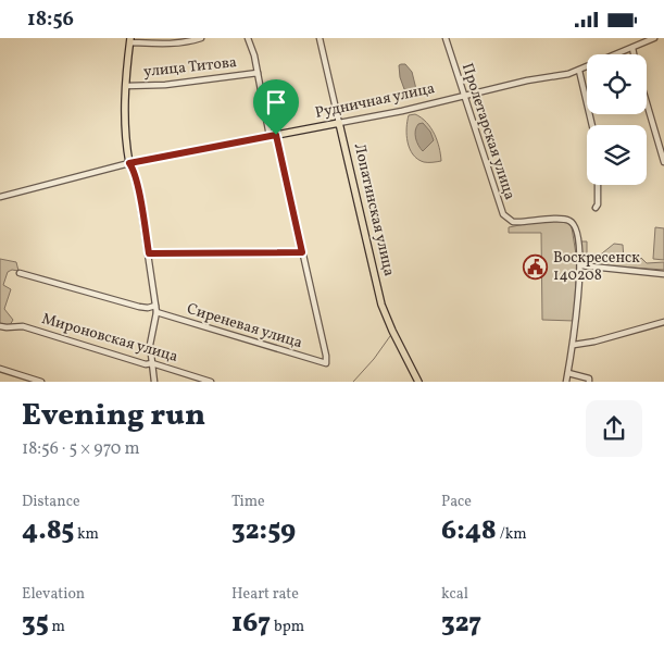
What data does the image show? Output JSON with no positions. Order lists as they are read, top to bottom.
{
  "streets": {
    "main road": ["Рудничная улица", "Лопатинская улица"],
    "street": [
      "улица Титова",
      "Пролетарская улица",
      "Сиреневая улица",
      "Мироновская улица"
    ]
  },
  "crossings": [
    ["улица Титова", "Рудничная улица"],
    ["улица Титова", "Сиреневая улица"],
    ["Рудничная улица", "Пролетарская улица"],
    ["Рудничная улица", "Лопатинская улица"]
  ],
  "places": {
    "public building": ["Воскресенск 140208"]
  },
  "page": {
    "status": "18:56",
    "heading": ["Evening run", "18:56 · 5 × 970 m"],
    "stats": [
      ["Distance", "4.85 km"],
      ["Time", "32:59"],
      ["Pace", "6:48 /km"],
      ["Elevation", "35 m"],
      ["Heart rate", "167 bpm"],
      ["kcal", "327"]
    ]
  }
}
